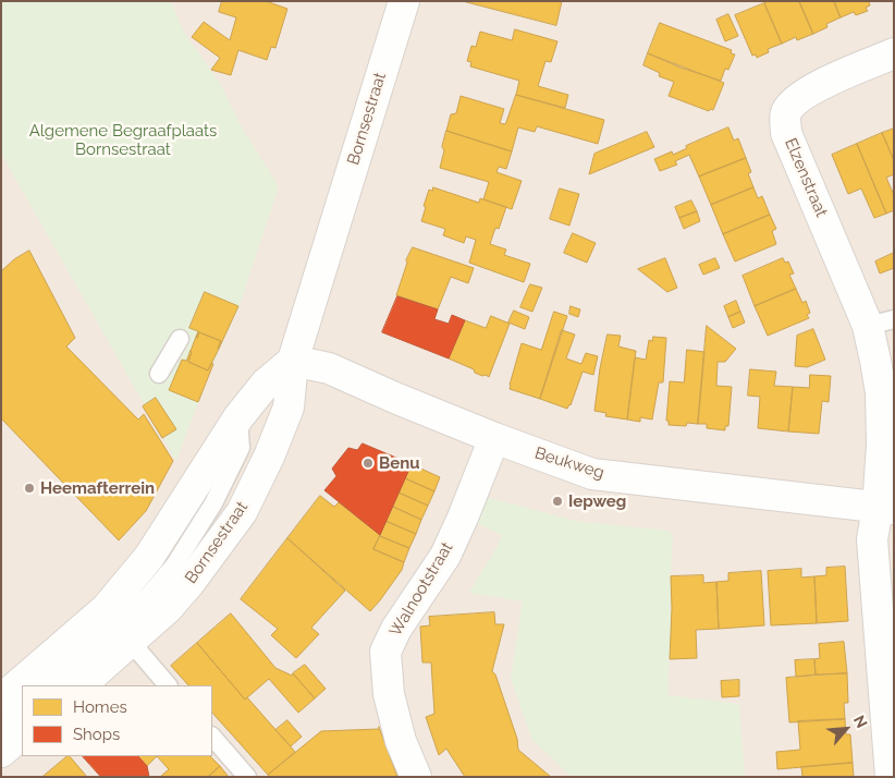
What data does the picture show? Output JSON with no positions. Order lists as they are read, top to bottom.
{
  "streets": {
    "street": [
      "Bornsestraat",
      "Elzenstraat",
      "Beukweg",
      "Walnootstraat"
    ]
  },
  "crossings": [
    ["Bornsestraat", "Beukweg"],
    ["Elzenstraat", "Beukweg"],
    ["Beukweg", "Walnootstraat"]
  ],
  "parks": ["Algemene Begraafplaats Bornsestraat"],
  "places": ["Benu", "Heemafterrein", "Iepweg"],
  "legend": ["Homes", "Shops"],
  "north": "top right"
}
